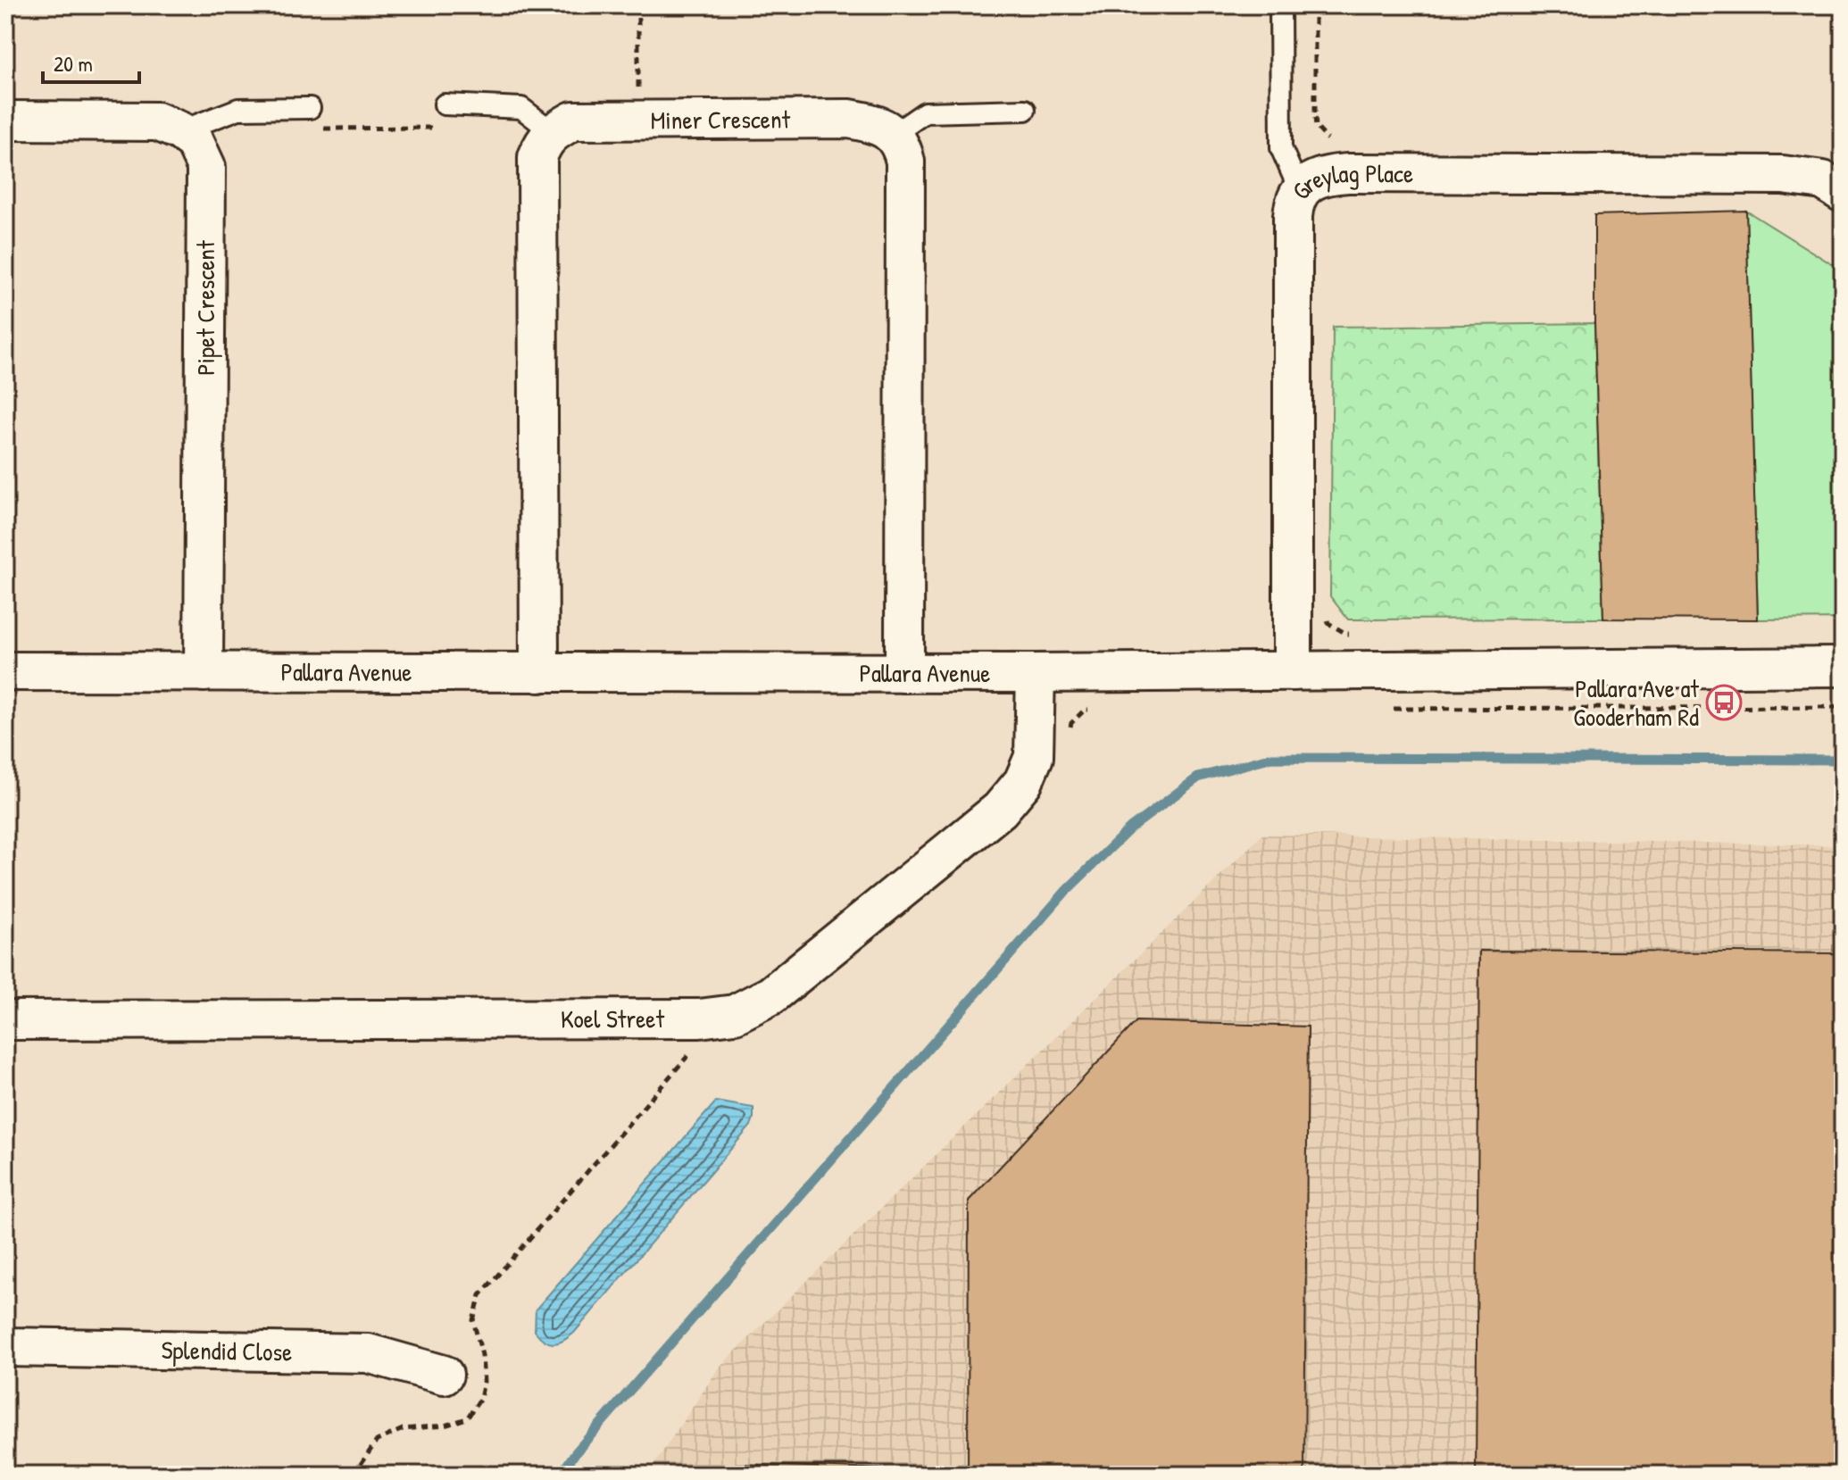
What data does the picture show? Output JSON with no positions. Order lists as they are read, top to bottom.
{
  "streets": {
    "street": [
      "Miner Crescent",
      "Greylag Place",
      "Pipet Crescent",
      "Pallara Avenue",
      "Koel Street",
      "Splendid Close"
    ]
  },
  "crossings": [
    ["Greylag Place", "Pallara Avenue"],
    ["Pipet Crescent", "Pallara Avenue"],
    ["Pallara Avenue", "Koel Street"]
  ],
  "places": {
    "bus stop": ["Pallara Ave at Gooderham Rd"]
  },
  "scale_bar": "20 m"
}
